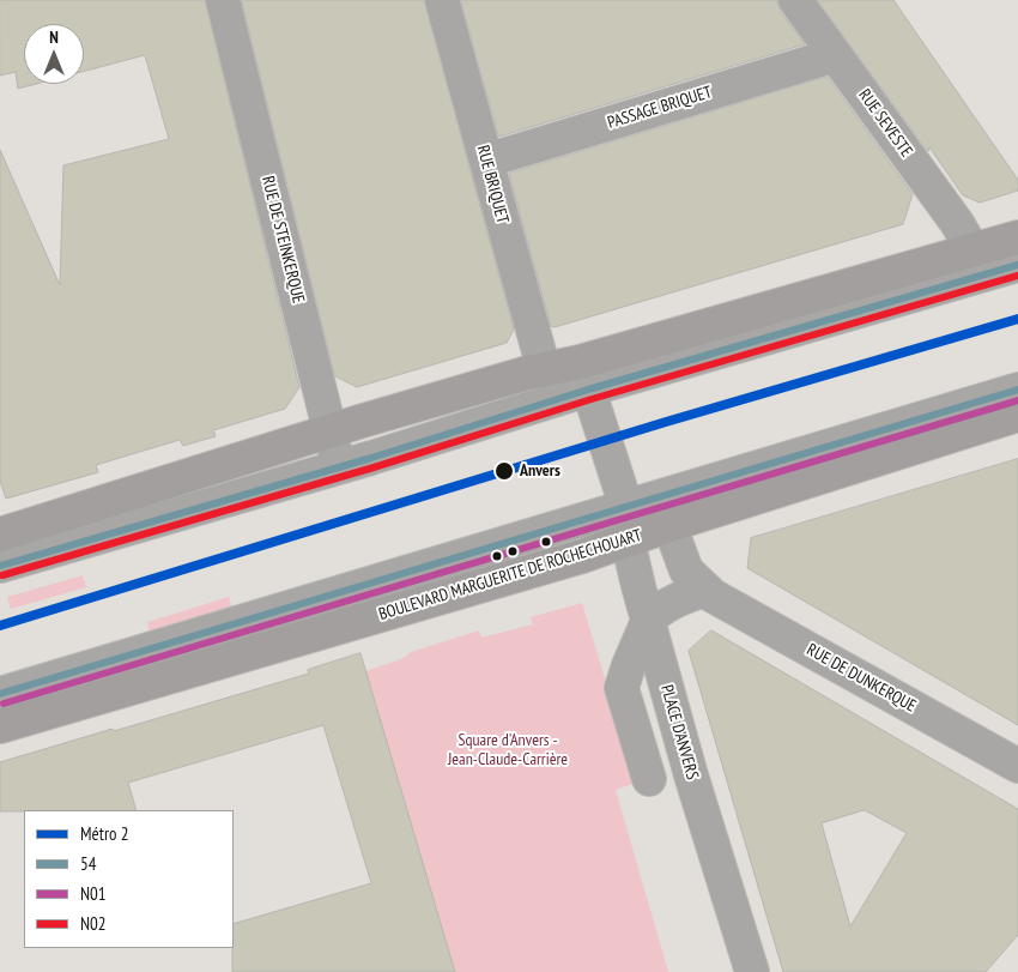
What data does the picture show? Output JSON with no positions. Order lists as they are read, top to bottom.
{
  "streets": {
    "main road": ["BOULEVARD MARGUERITE DE ROCHECHOUART"],
    "street": [
      "PASSAGE BRIQUET",
      "RUE SEVESTE",
      "RUE BRIQUET",
      "RUE DE STEINKERQUE",
      "RUE DE DUNKERQUE",
      "PLACE D'ANVERS"
    ]
  },
  "crossings": [
    ["PASSAGE BRIQUET", "RUE SEVESTE"],
    ["PASSAGE BRIQUET", "RUE BRIQUET"],
    ["BOULEVARD MARGUERITE DE ROCHECHOUART", "RUE DE DUNKERQUE"],
    ["BOULEVARD MARGUERITE DE ROCHECHOUART", "PLACE D'ANVERS"]
  ],
  "parks": ["Square d'Anvers - Jean-Claude-Carrière"],
  "places": ["Anvers"],
  "lines": [
    "transit line 54",
    "transit line N02",
    "metro line 2",
    "transit line N01"
  ],
  "legend": [
    "Métro 2",
    "54",
    "N01",
    "N02"
  ],
  "north": "top"
}
